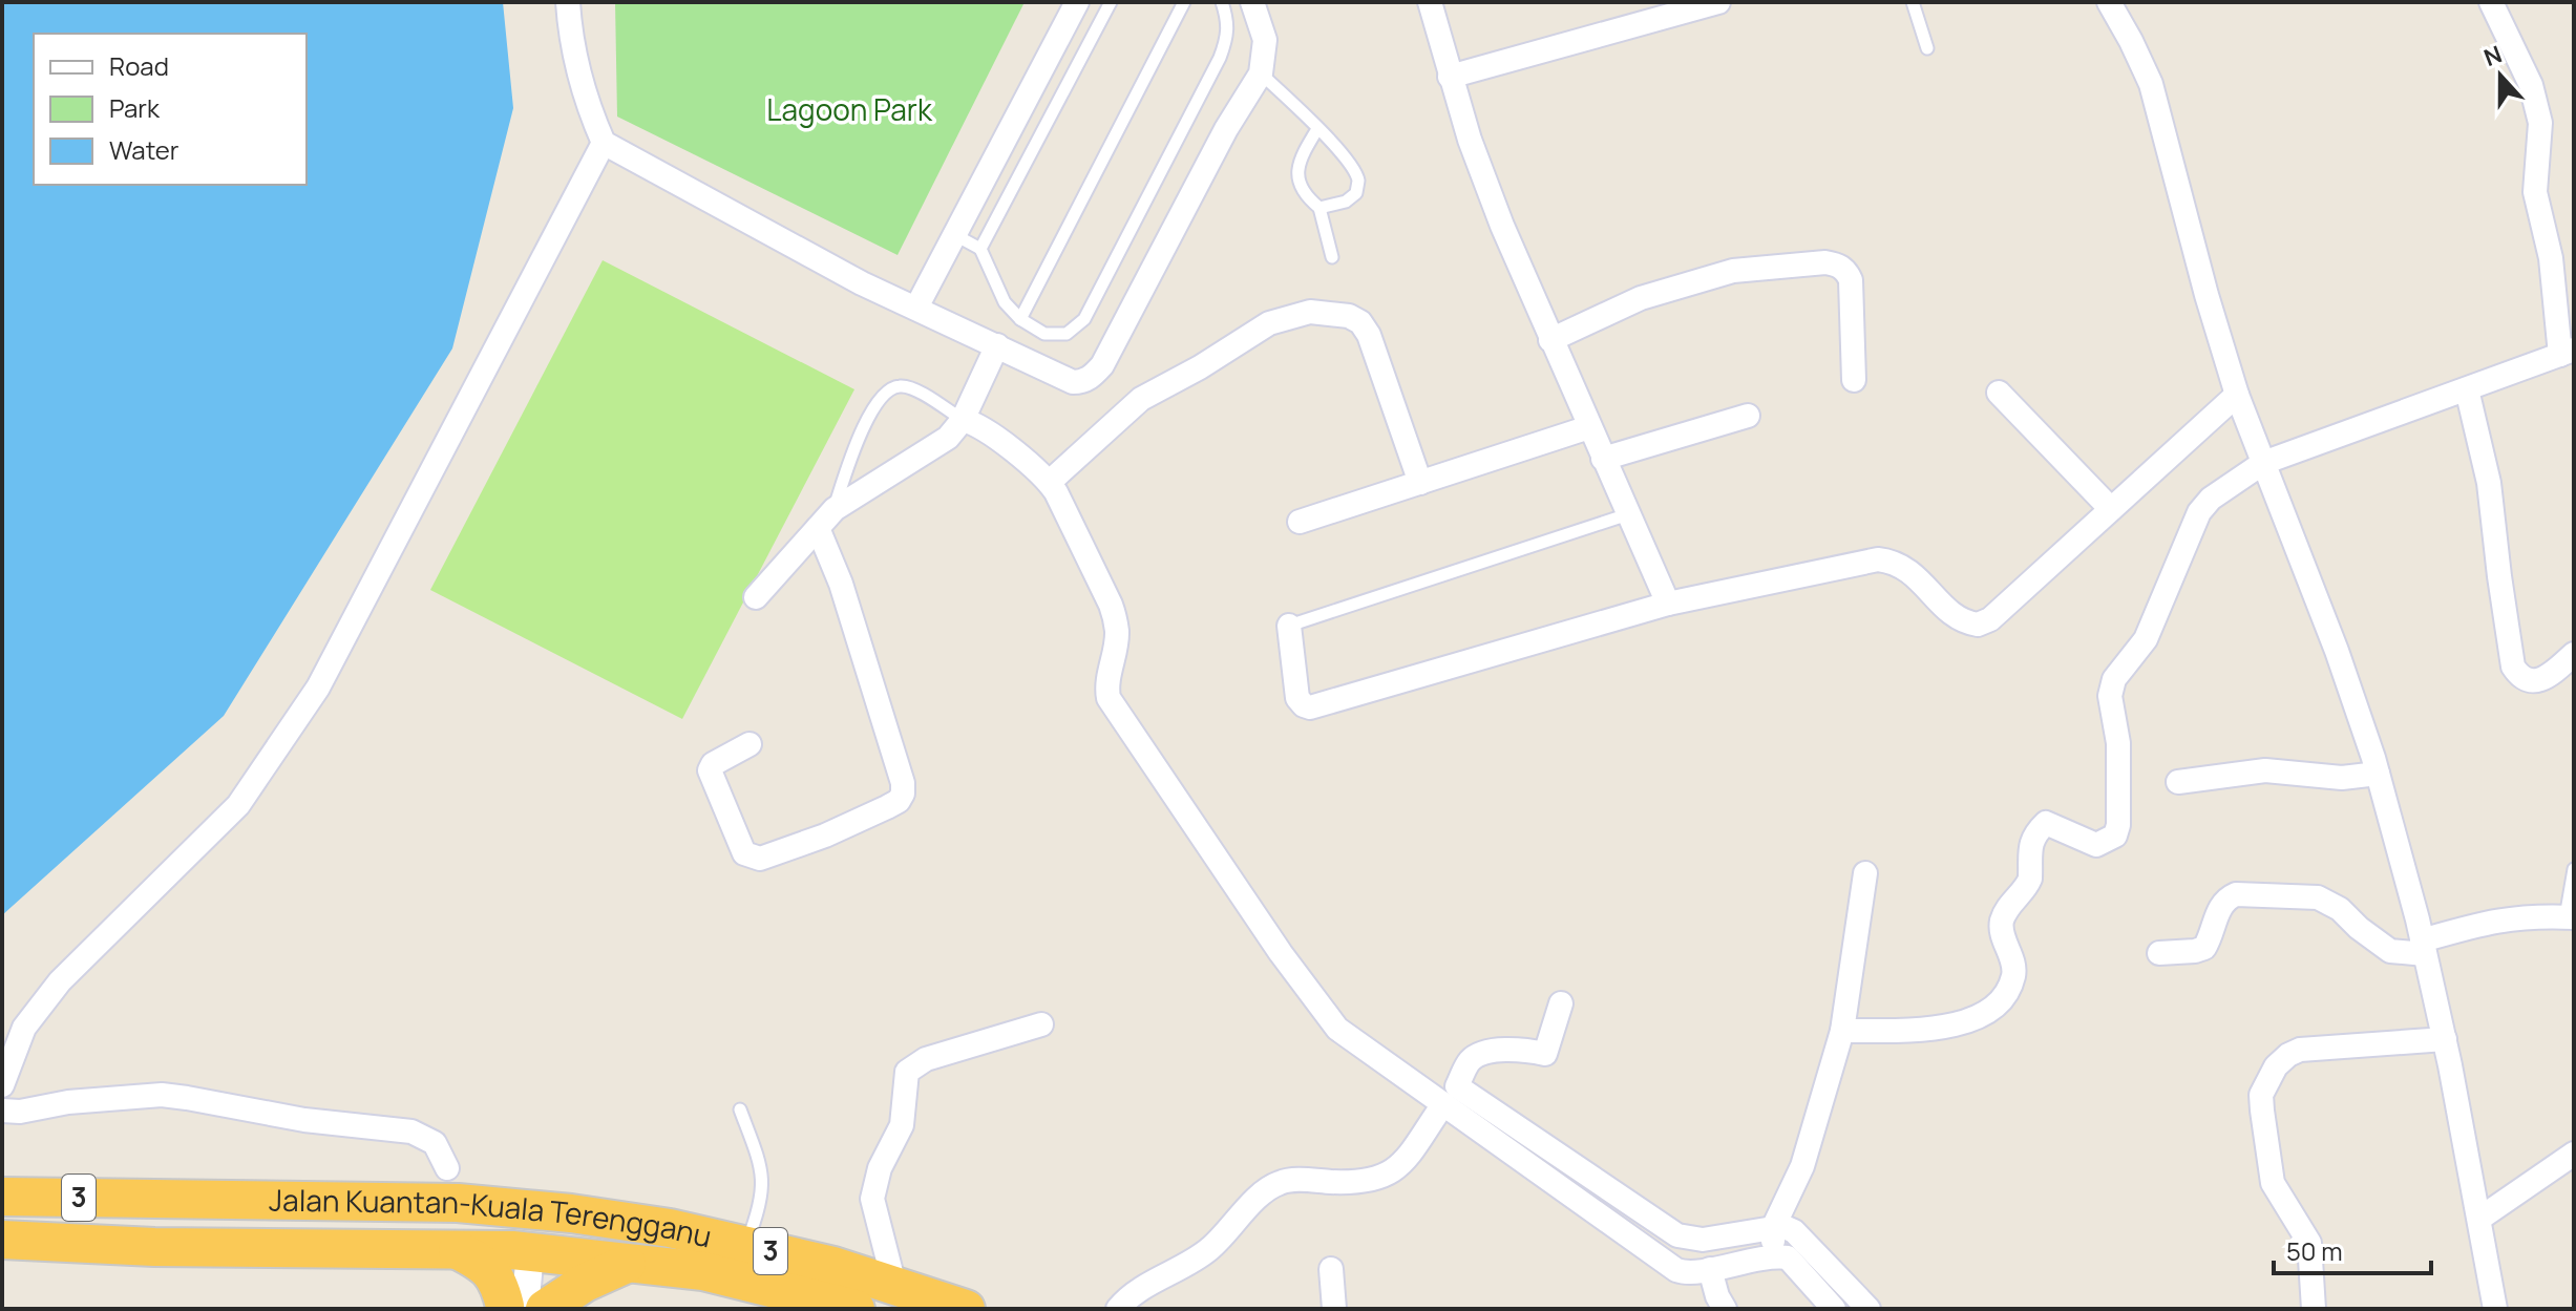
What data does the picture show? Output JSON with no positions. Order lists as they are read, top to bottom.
{
  "streets": {
    "highway": ["3", "Jalan Kuantan-Kuala Terengganu"]
  },
  "parks": ["Lagoon Park"],
  "legend": ["Road", "Park", "Water"],
  "scale_bar": "50 m",
  "north": "top"
}
